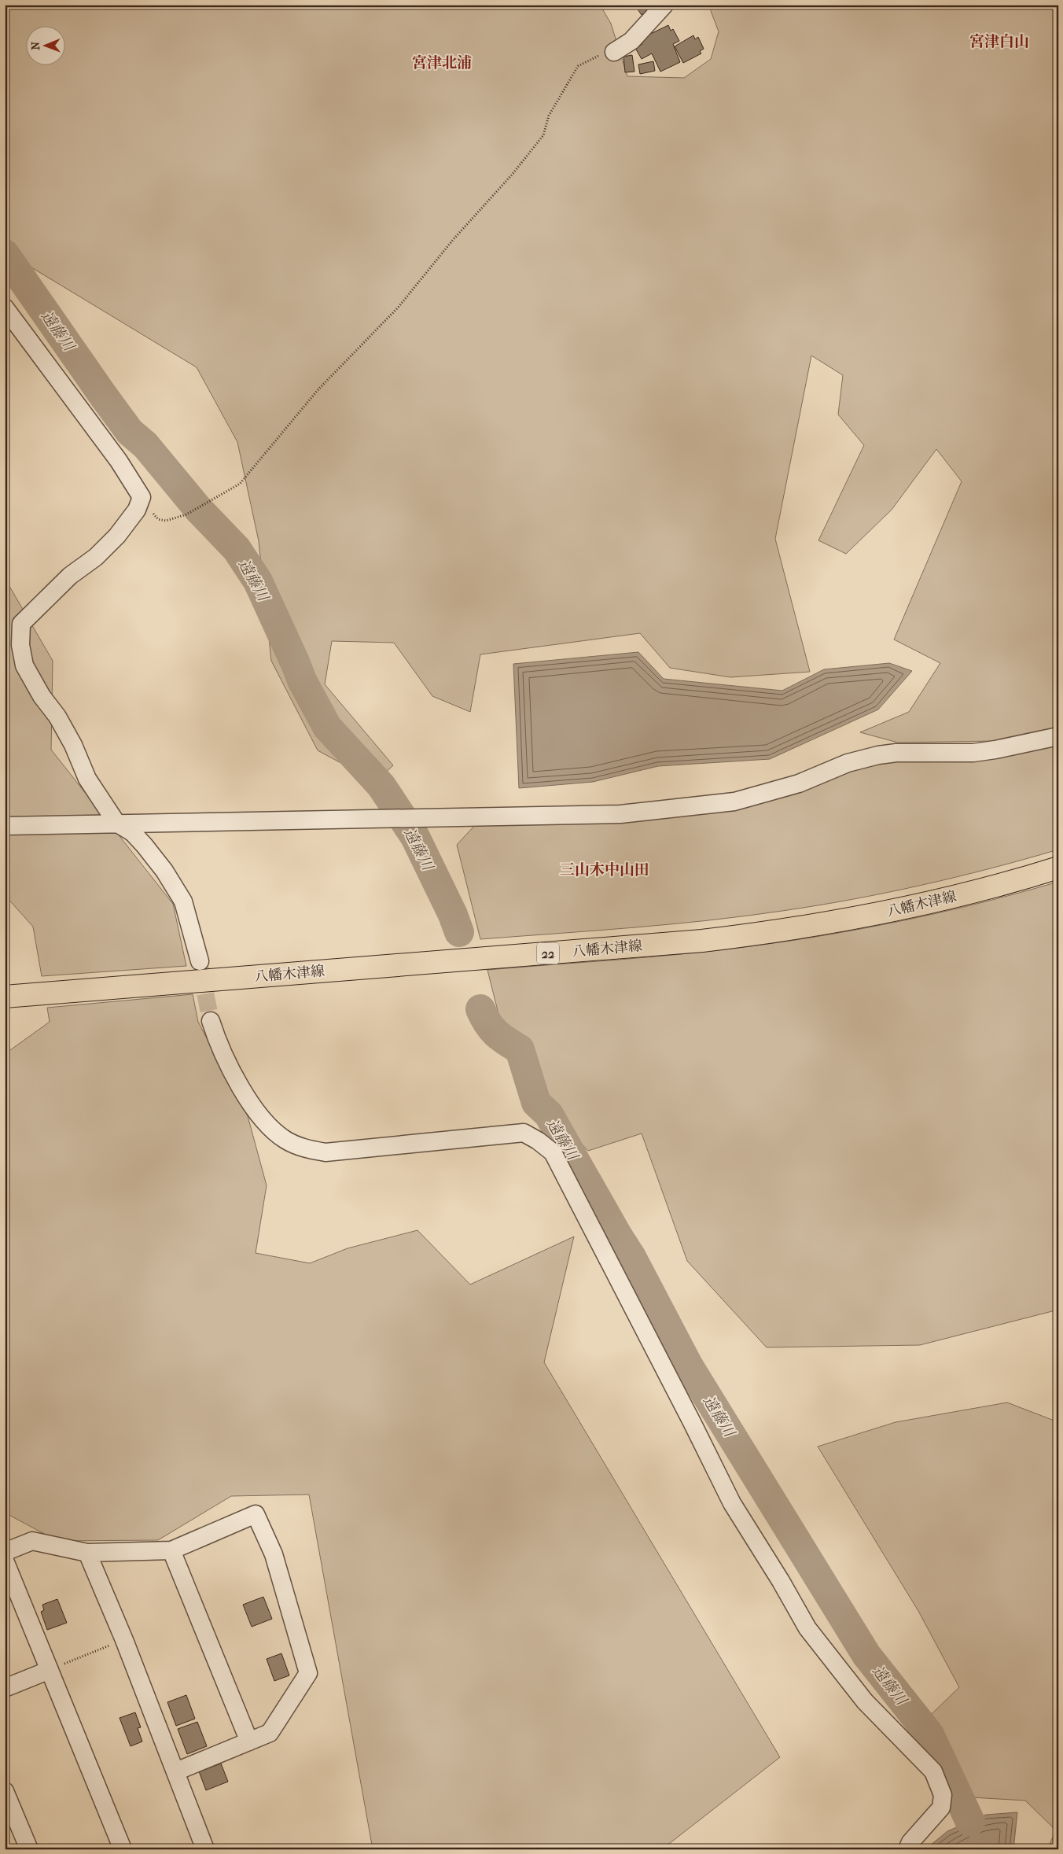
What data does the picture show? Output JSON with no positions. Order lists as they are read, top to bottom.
{
  "streets": {
    "main road": ["八幡木津線", "22"]
  },
  "districts": ["宮津白山", "宮津北浦", "三山木中山田"],
  "water": ["遠藤川"],
  "north": "left"
}
